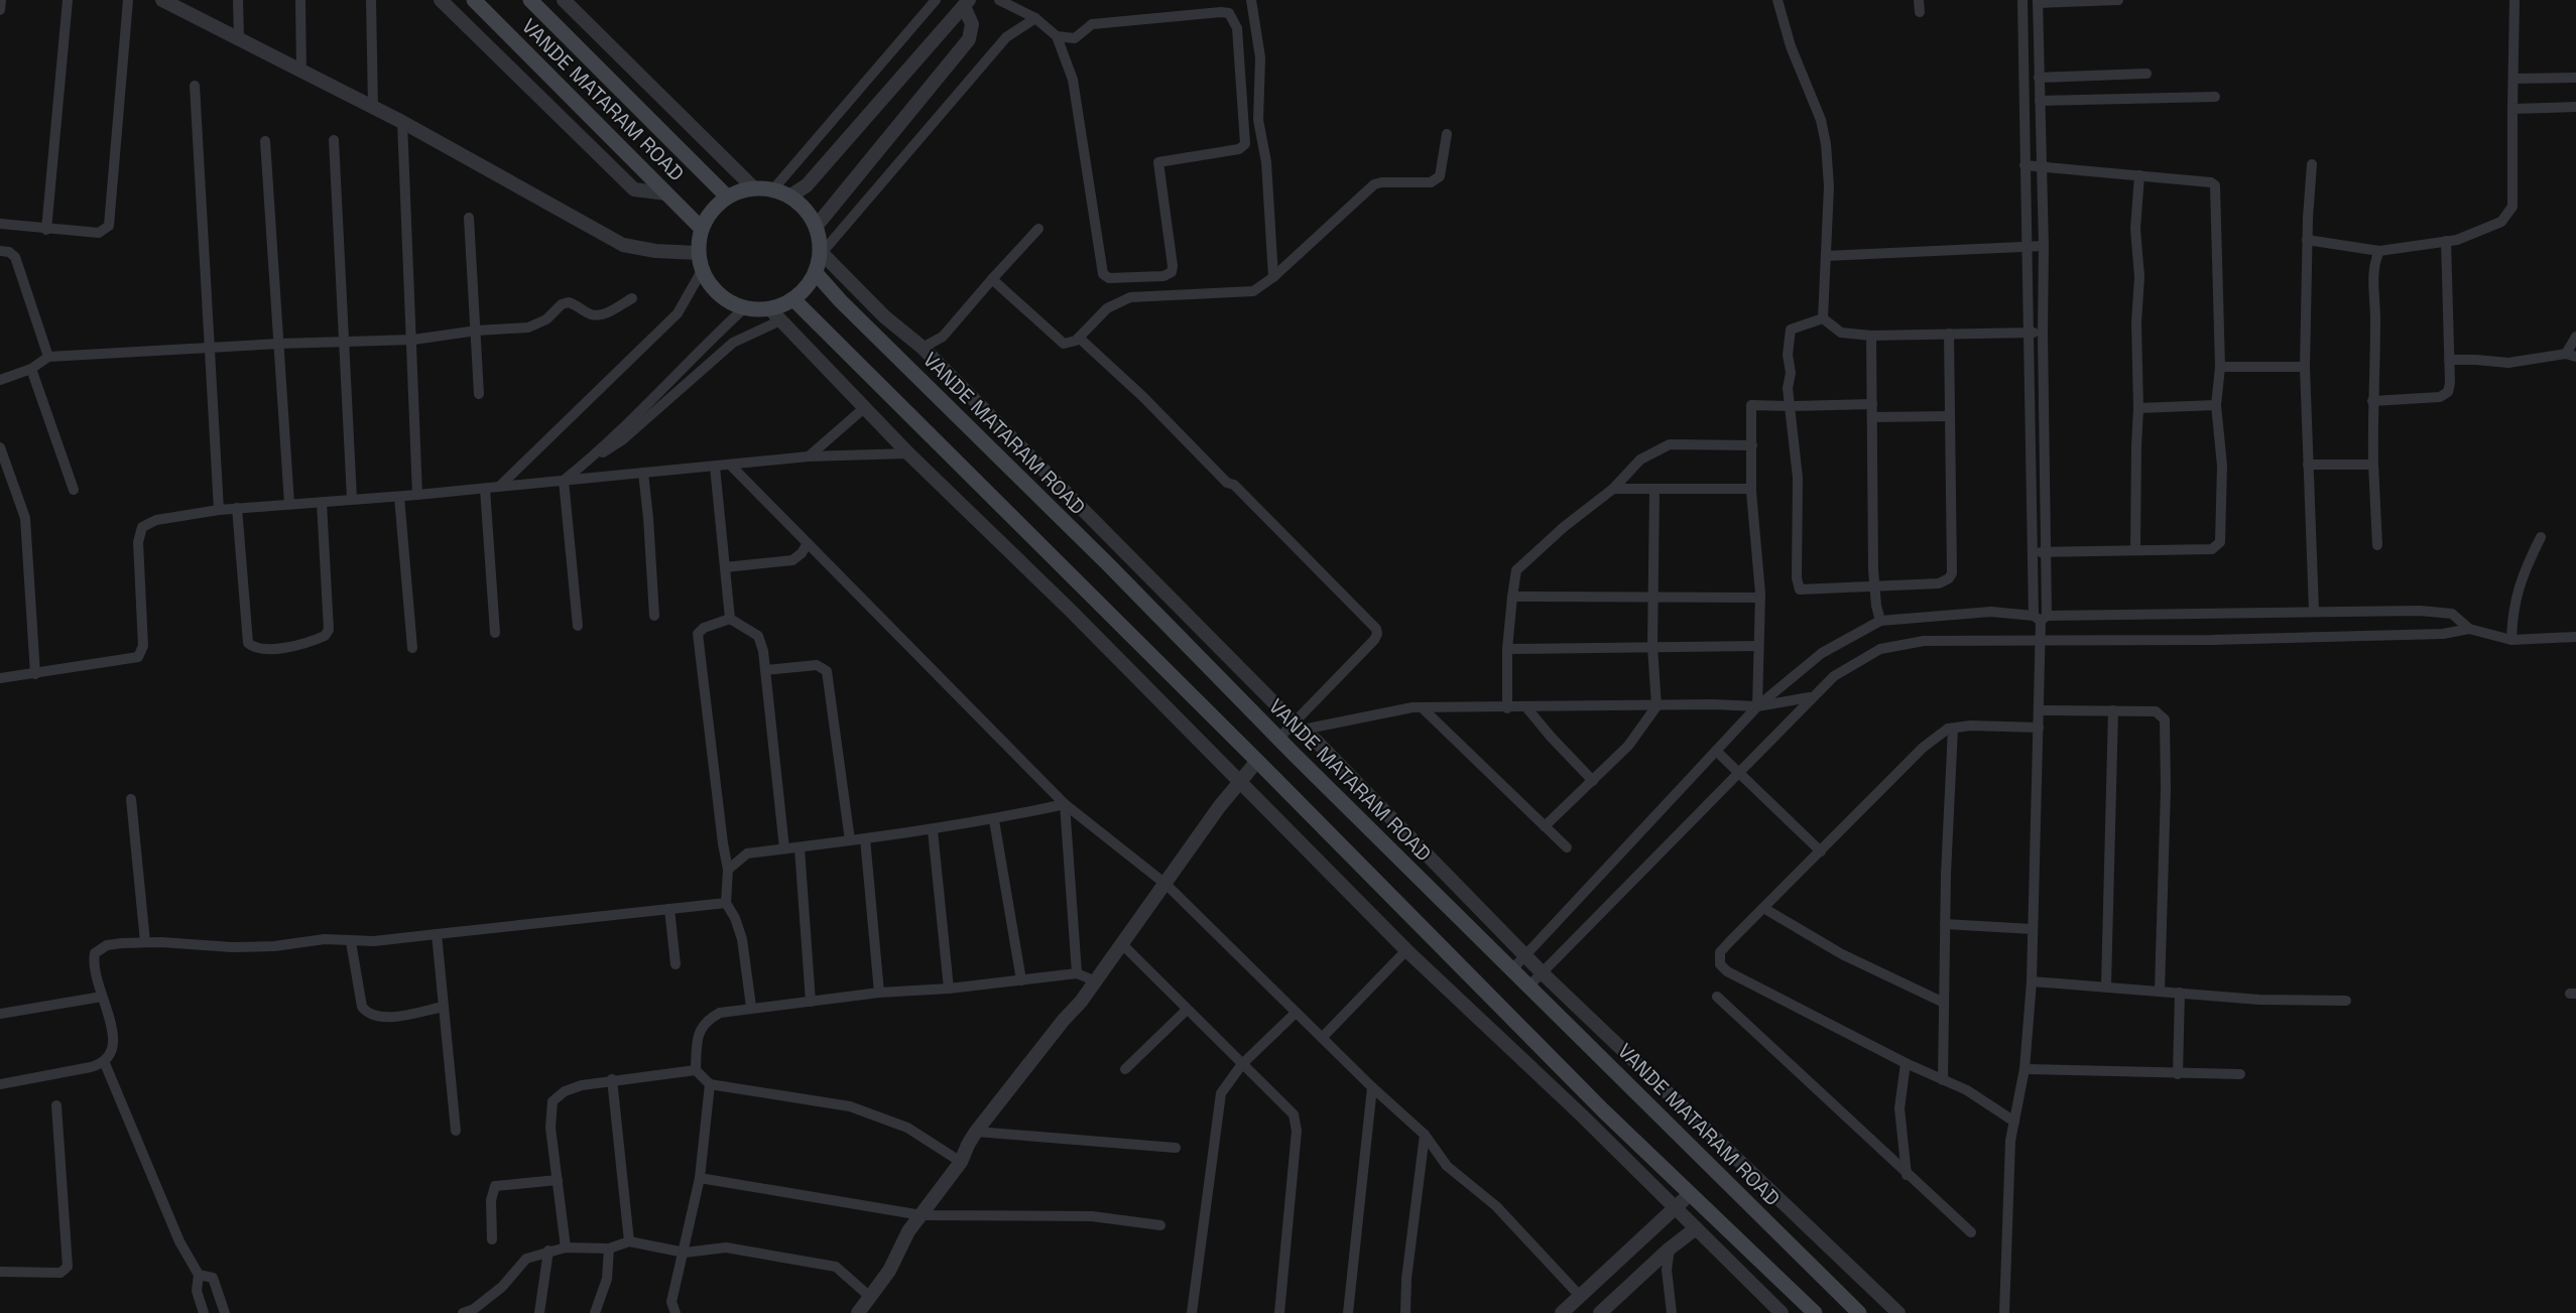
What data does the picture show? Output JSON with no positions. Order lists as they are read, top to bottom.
{
  "streets": {
    "main road": ["VANDE MATARAM ROAD"]
  }
}
